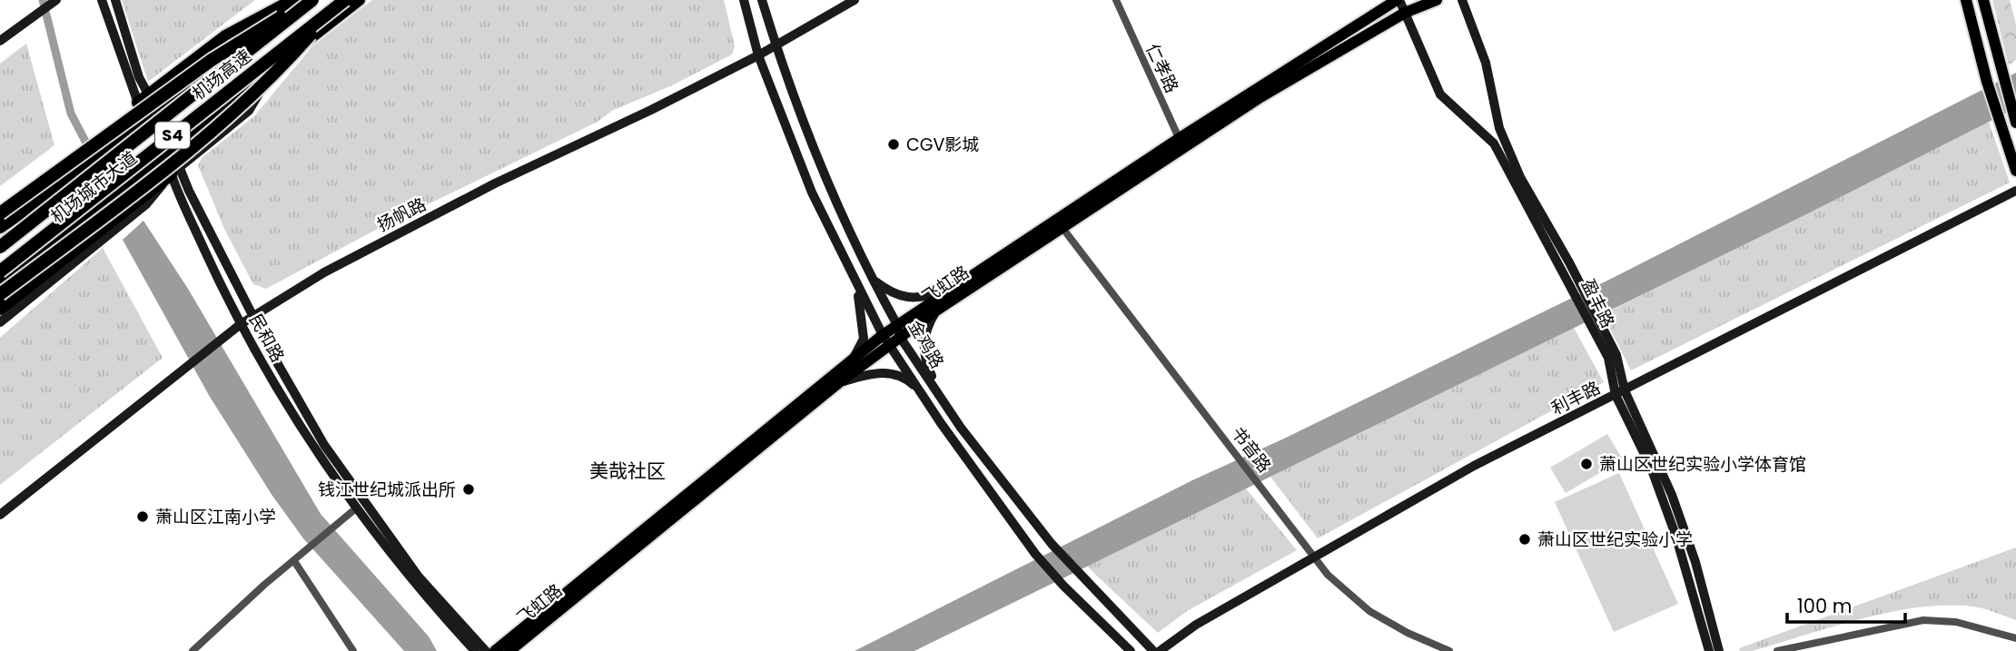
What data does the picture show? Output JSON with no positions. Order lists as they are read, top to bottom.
{
  "streets": {
    "highway": ["机场高速", "S4"],
    "main road": [
      "机场城市大道",
      "扬帆路",
      "飞虹路",
      "盈丰路",
      "民和路",
      "金鸡路",
      "利丰路"
    ],
    "street": ["仁孝路", "书音路"]
  },
  "crossings": [
    ["仁孝路", "飞虹路"],
    ["机场城市大道", "民和路"],
    ["扬帆路", "民和路"],
    ["扬帆路", "金鸡路"],
    ["飞虹路", "盈丰路"],
    ["飞虹路", "金鸡路"],
    ["飞虹路", "书音路"],
    ["盈丰路", "利丰路"],
    ["利丰路", "书音路"]
  ],
  "districts": ["美哉社区"],
  "places": [
    "CGV影城",
    "萧山区世纪实验小学体育馆",
    "钱江世纪城派出所",
    "萧山区江南小学",
    "萧山区世纪实验小学"
  ],
  "scale_bar": "100 m"
}
